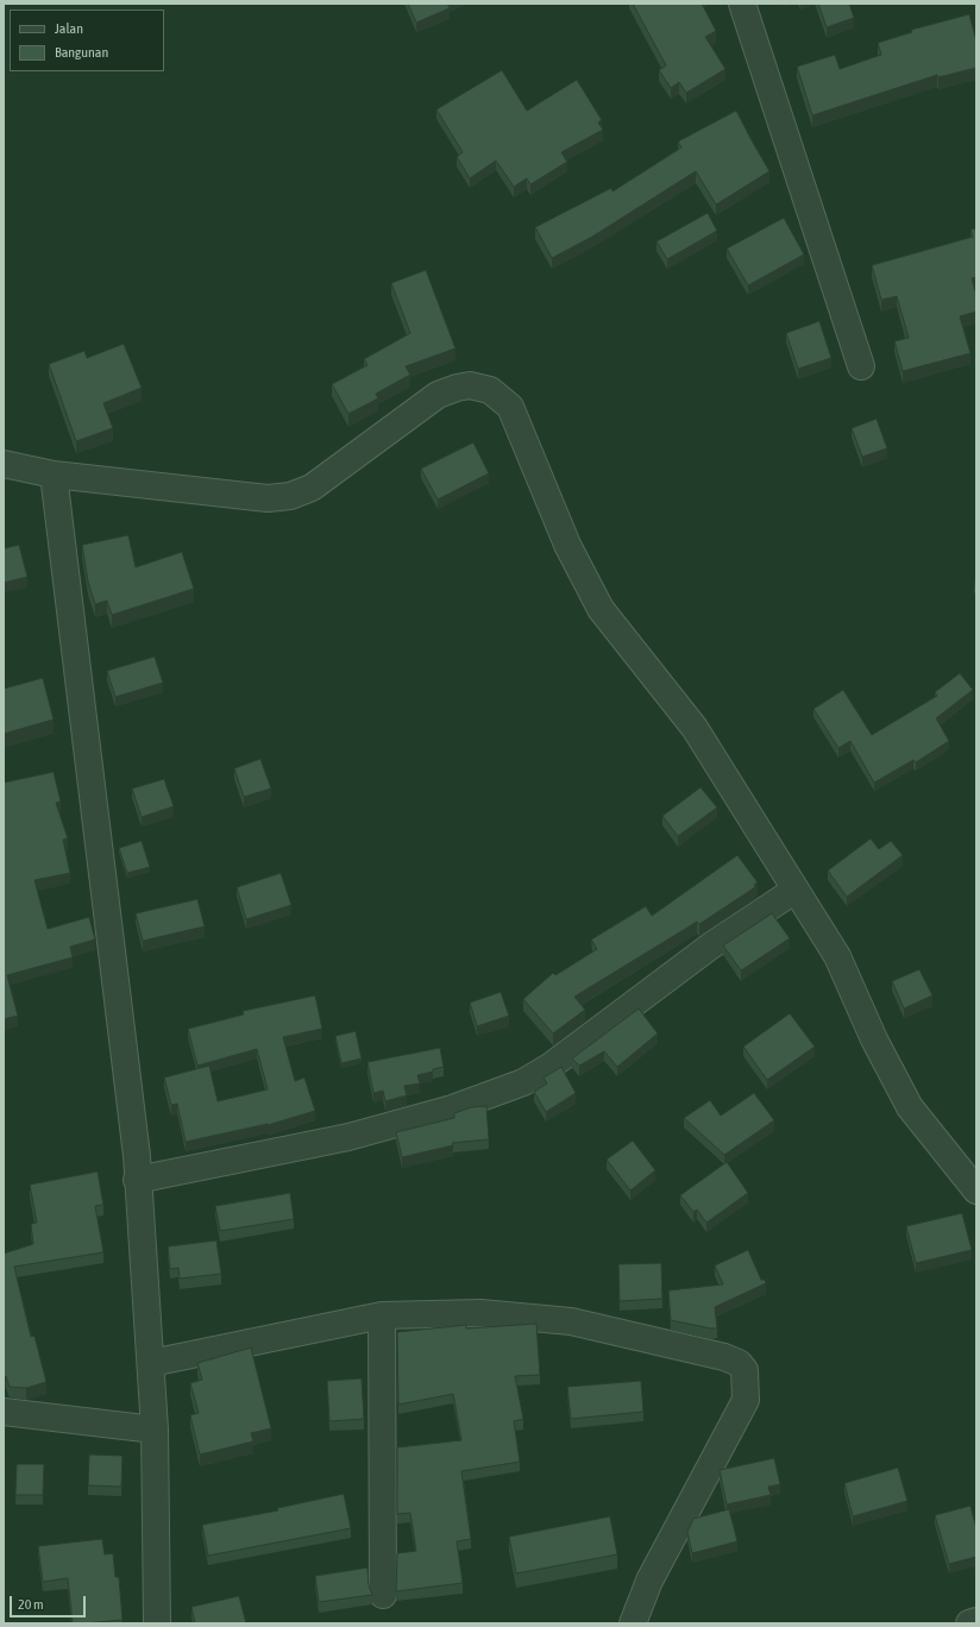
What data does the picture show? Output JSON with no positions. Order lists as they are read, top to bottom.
{
  "legend": ["Jalan", "Bangunan"],
  "scale_bar": "20 m"
}
